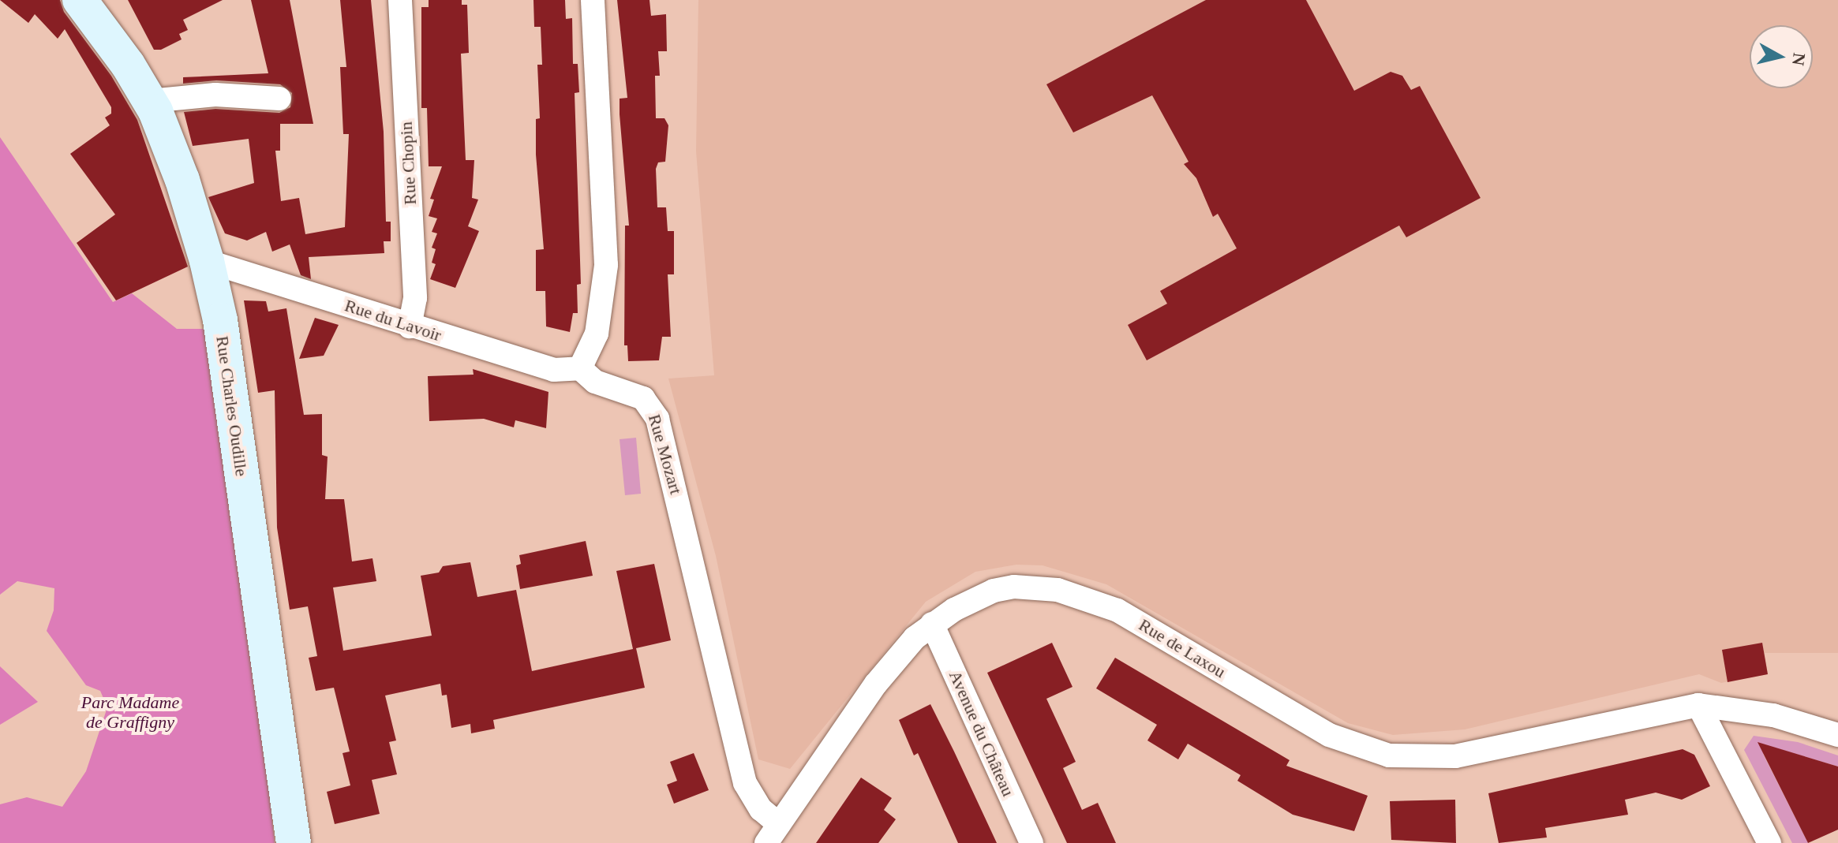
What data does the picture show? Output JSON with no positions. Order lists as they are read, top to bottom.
{
  "streets": {
    "street": [
      "Rue Chopin",
      "Rue du Lavoir",
      "Rue Charles Oudille",
      "Rue Mozart",
      "Rue de Laxou",
      "Avenue du Château"
    ]
  },
  "crossings": [
    ["Rue Chopin", "Rue du Lavoir"],
    ["Rue du Lavoir", "Rue Charles Oudille"],
    ["Rue du Lavoir", "Rue Mozart"],
    ["Rue Mozart", "Rue de Laxou"],
    ["Rue de Laxou", "Avenue du Château"]
  ],
  "parks": ["Parc Madame de Graffigny"],
  "north": "right"
}
